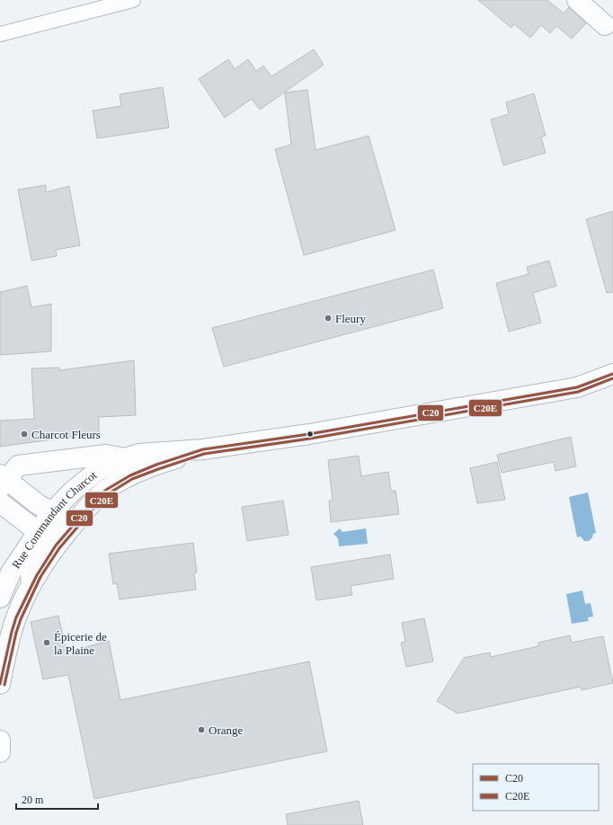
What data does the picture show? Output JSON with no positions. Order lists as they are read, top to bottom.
{
  "streets": {
    "main road": ["Rue Commandant Charcot"]
  },
  "places": [
    "Fleury",
    "Charcot Fleurs",
    "Épicerie de la Plaine",
    "Orange"
  ],
  "lines": ["transit line C20", "transit line C20E"],
  "legend": ["C20", "C20E"],
  "scale_bar": "20 m"
}
